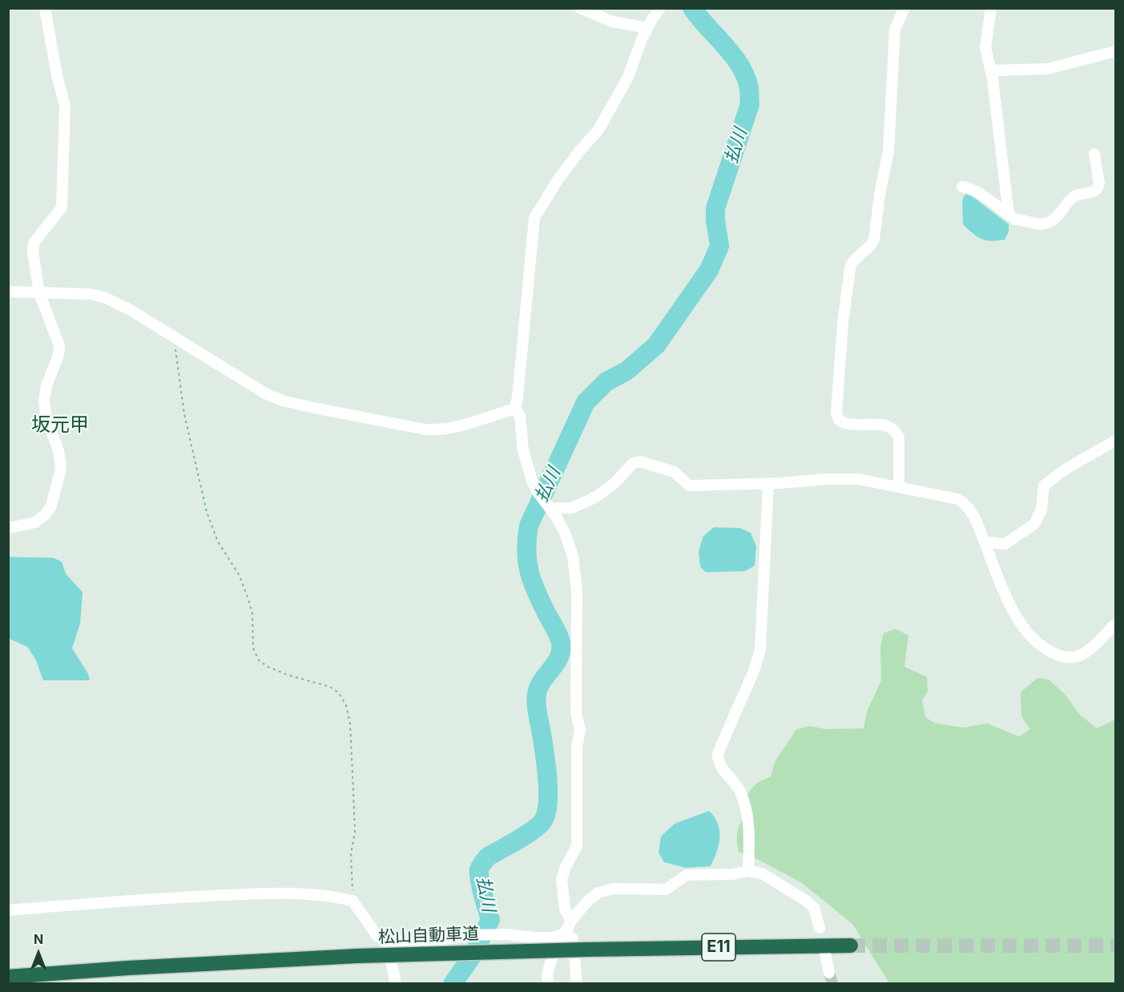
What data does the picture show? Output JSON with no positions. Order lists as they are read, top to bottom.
{
  "streets": {
    "highway": ["松山自動車道", "E11"]
  },
  "districts": ["坂元甲"],
  "water": ["払川"],
  "north": "top"
}
